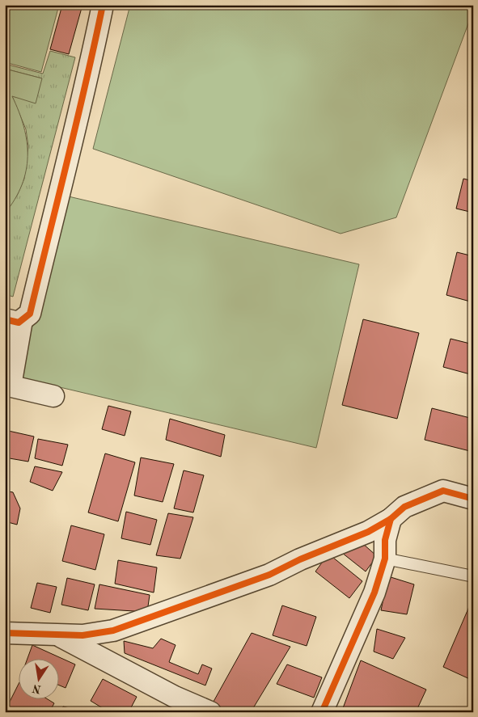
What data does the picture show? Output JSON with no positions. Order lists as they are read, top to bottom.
{
  "north": "bottom"
}
